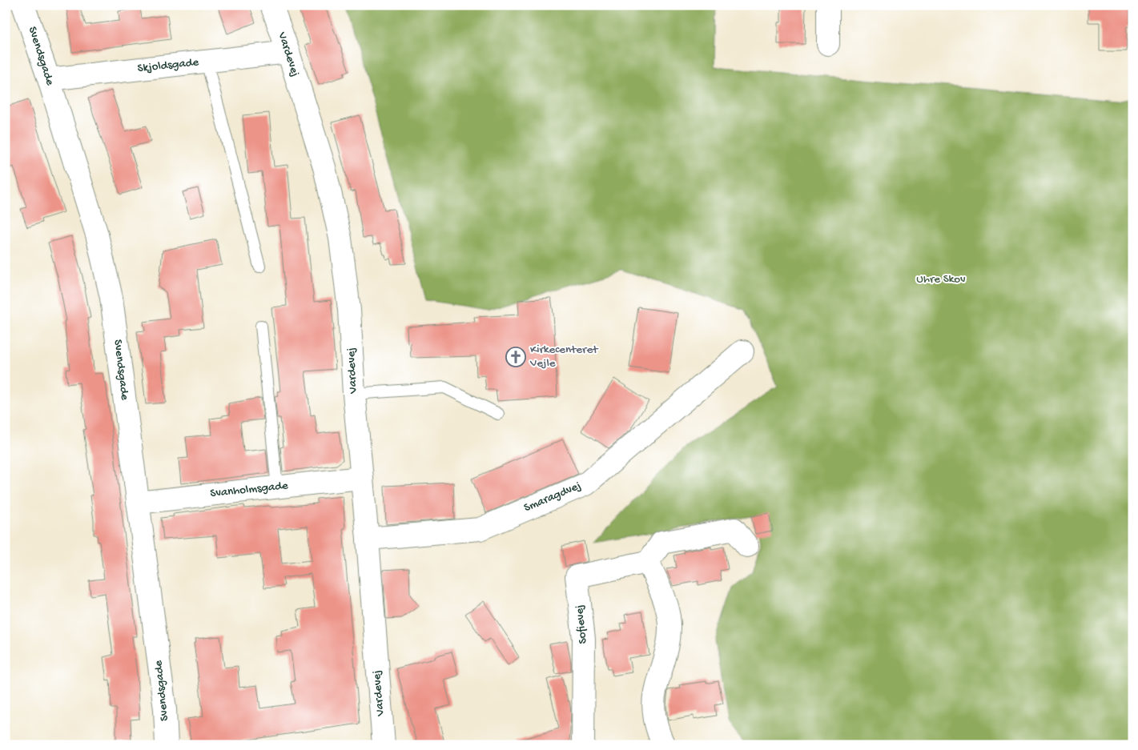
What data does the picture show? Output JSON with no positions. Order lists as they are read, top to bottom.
{
  "streets": {
    "street": [
      "Vardevej",
      "Svendsgade",
      "Skjoldsgade",
      "Svanholmsgade",
      "Smaragdvej",
      "Sofievej"
    ]
  },
  "crossings": [
    ["Vardevej", "Skjoldsgade"],
    ["Vardevej", "Svanholmsgade"],
    ["Vardevej", "Smaragdvej"],
    ["Svendsgade", "Skjoldsgade"],
    ["Svendsgade", "Svanholmsgade"]
  ],
  "parks": ["Uhre Skov"],
  "places": {
    "church": ["Kirkecenteret Vejle"]
  }
}
